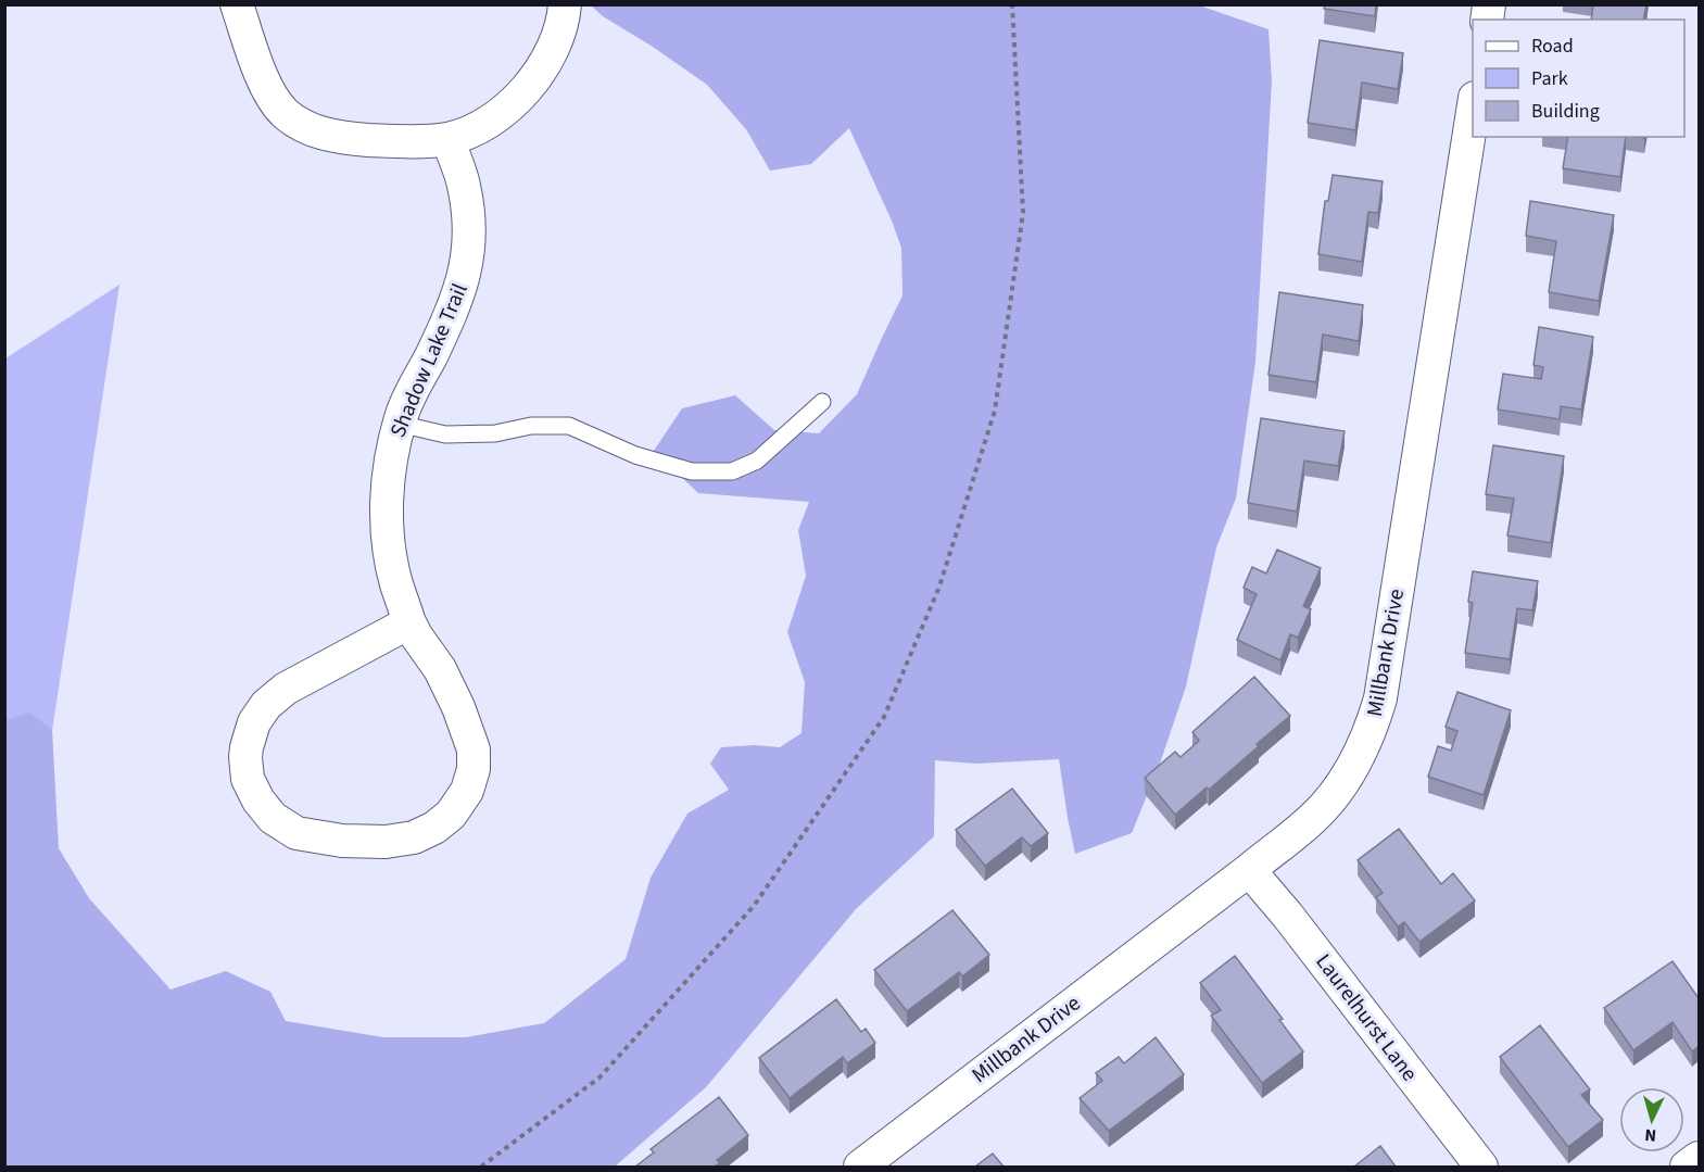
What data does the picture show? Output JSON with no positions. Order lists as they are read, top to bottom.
{
  "streets": {
    "street": ["Shadow Lake Trail", "Millbank Drive", "Laurelhurst Lane"]
  },
  "crossings": [
    ["Millbank Drive", "Laurelhurst Lane"]
  ],
  "legend": ["Road", "Park", "Building"],
  "north": "bottom"
}
